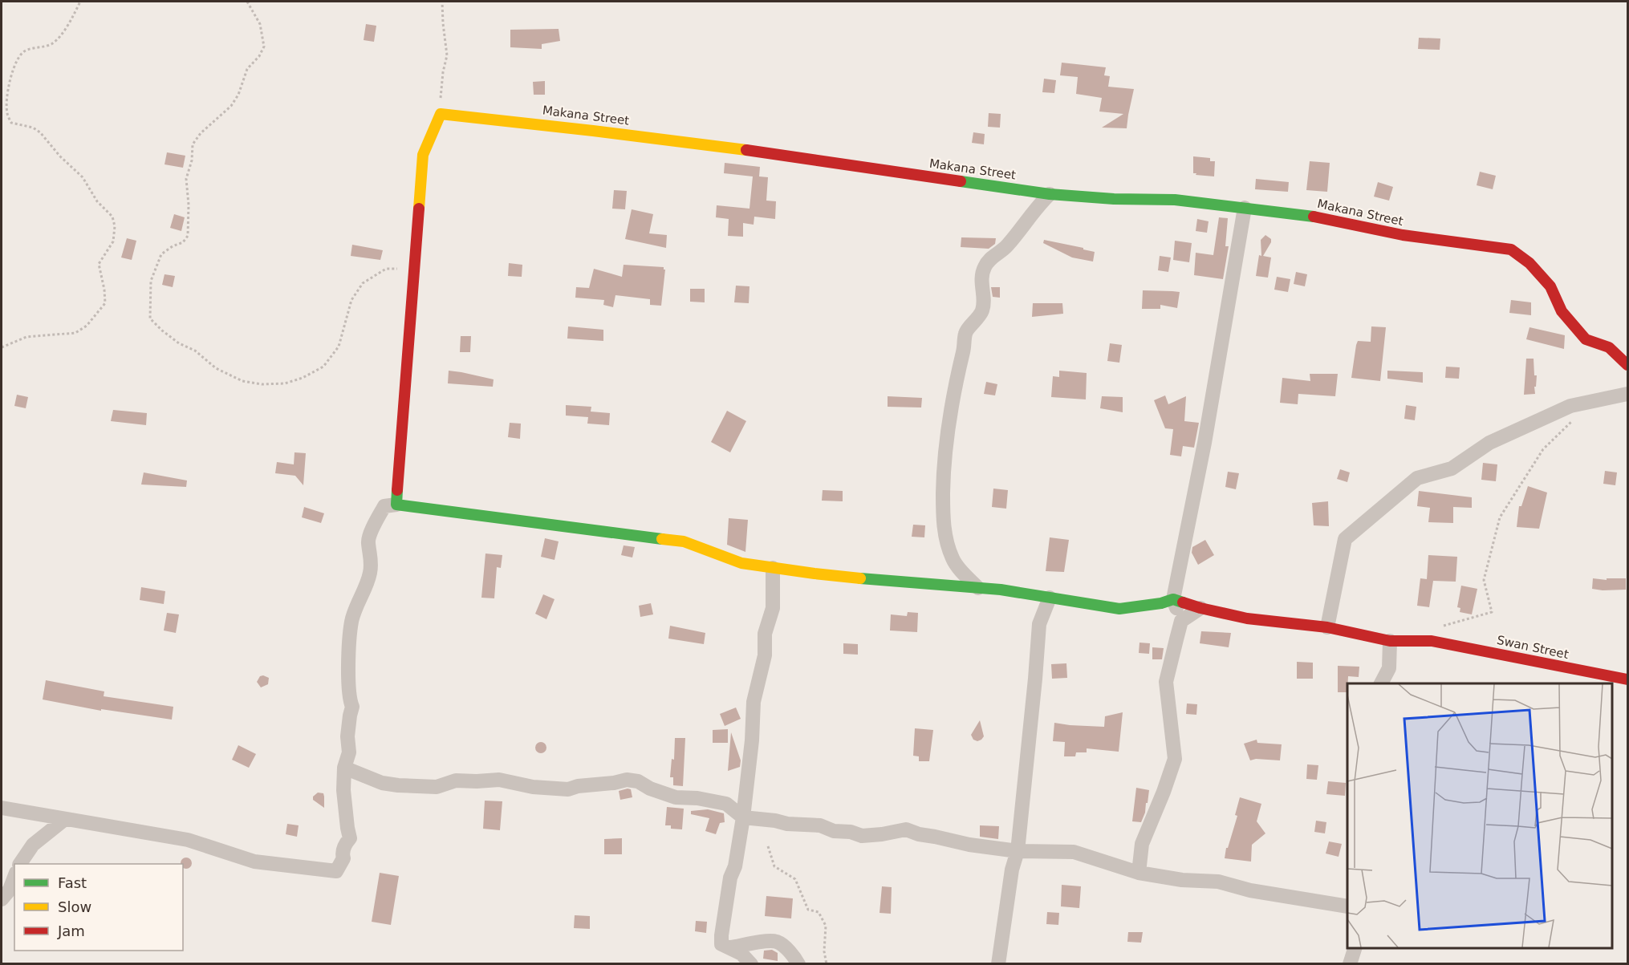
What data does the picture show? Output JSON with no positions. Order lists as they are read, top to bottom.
{
  "streets": {
    "street": ["Makana Street", "Swan Street"]
  },
  "legend": ["Fast", "Slow", "Jam"]
}
